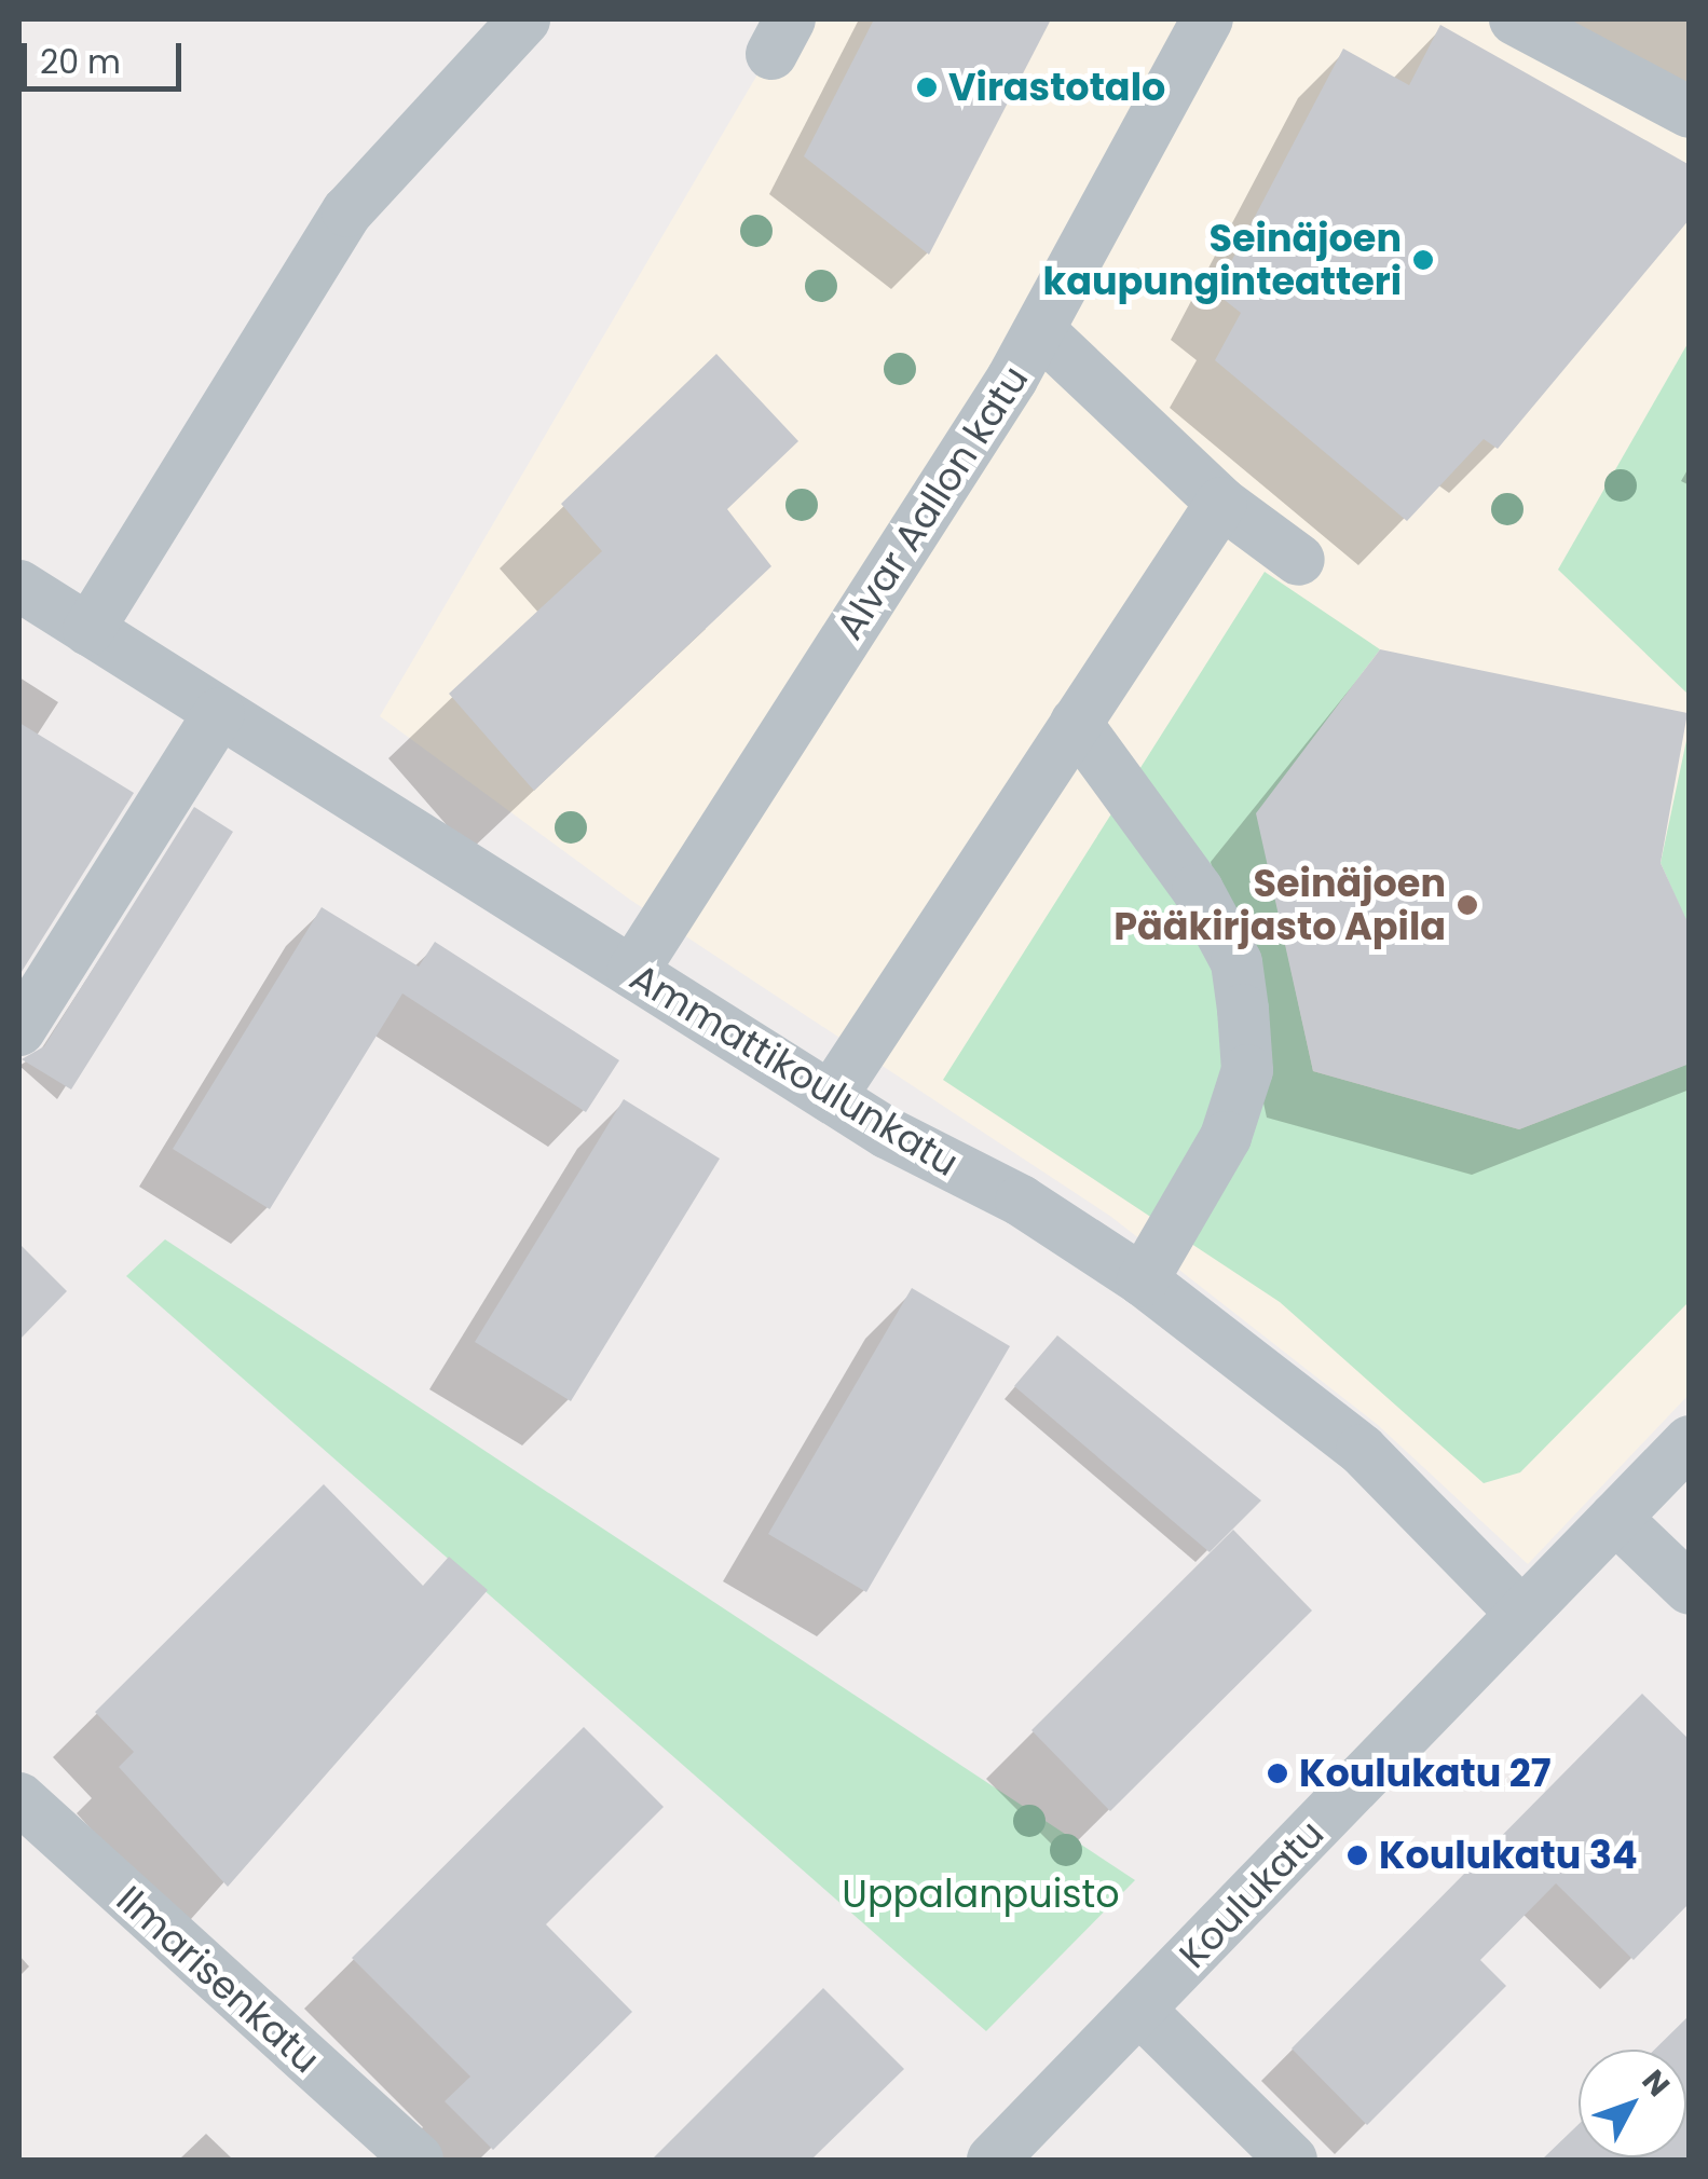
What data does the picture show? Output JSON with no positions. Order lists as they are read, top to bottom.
{
  "streets": {
    "street": [
      "Alvar Aallon katu",
      "Ammattikoulunkatu",
      "Koulukatu",
      "Ilmarisenkatu"
    ]
  },
  "crossings": [
    ["Alvar Aallon katu", "Ammattikoulunkatu"],
    ["Ammattikoulunkatu", "Koulukatu"]
  ],
  "parks": ["Uppalanpuisto"],
  "places": [
    "Virastotalo",
    "Seinäjoen kaupunginteatteri",
    "Seinäjoen Pääkirjasto Apila",
    "Koulukatu 27",
    "Koulukatu 34"
  ],
  "scale_bar": "20 m",
  "north": "top right"
}
